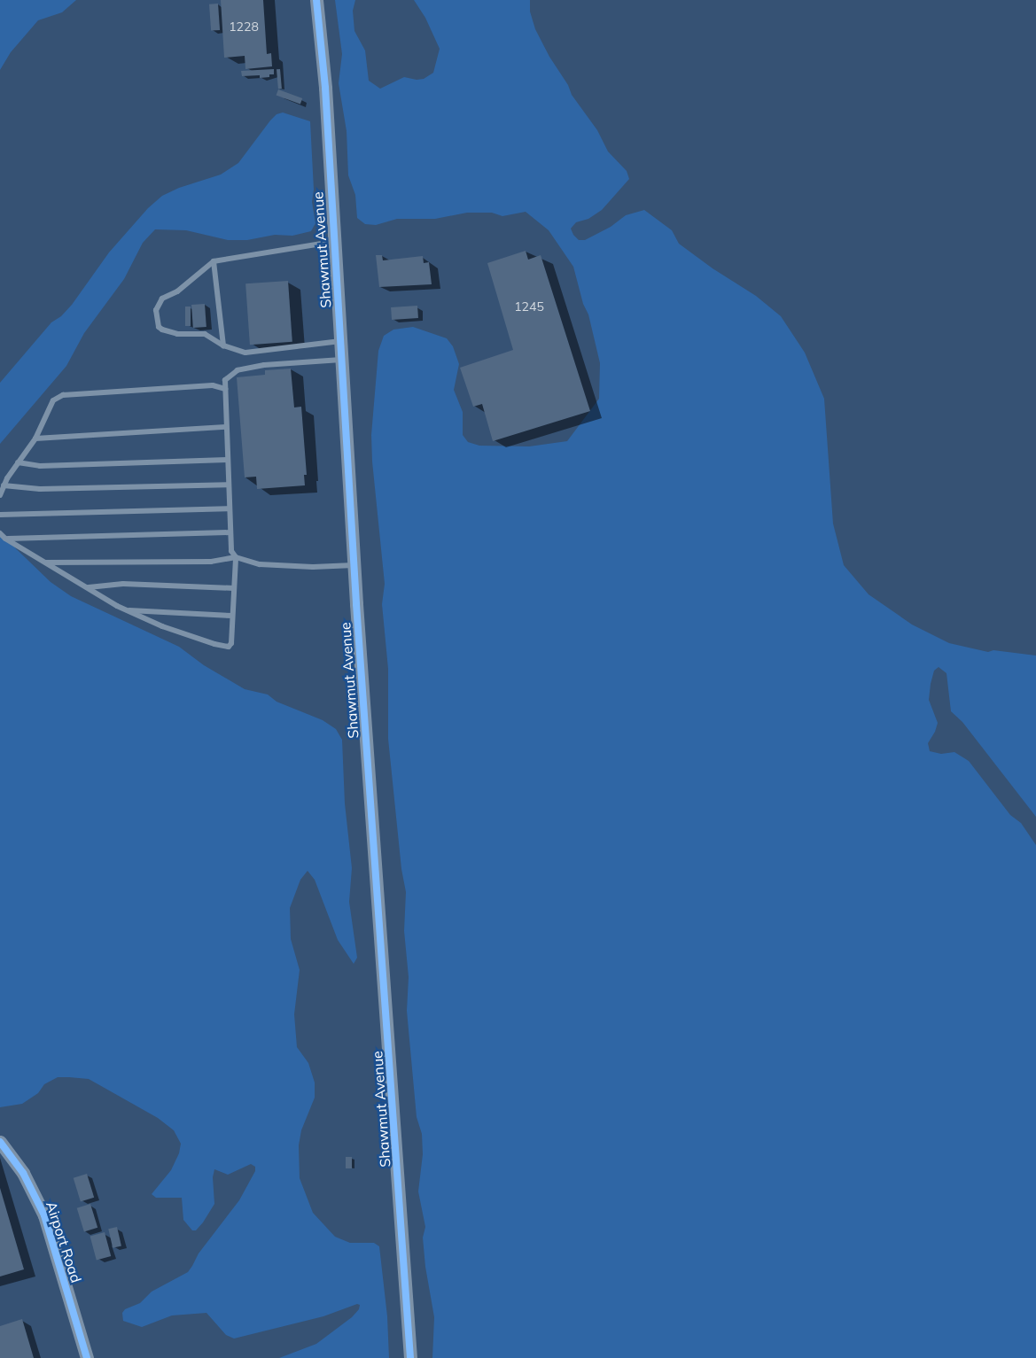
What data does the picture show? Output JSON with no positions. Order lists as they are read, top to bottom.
{
  "streets": {
    "street": ["Shawmut Avenue", "Airport Road"]
  },
  "house_numbers": ["1228", "1245"]
}
